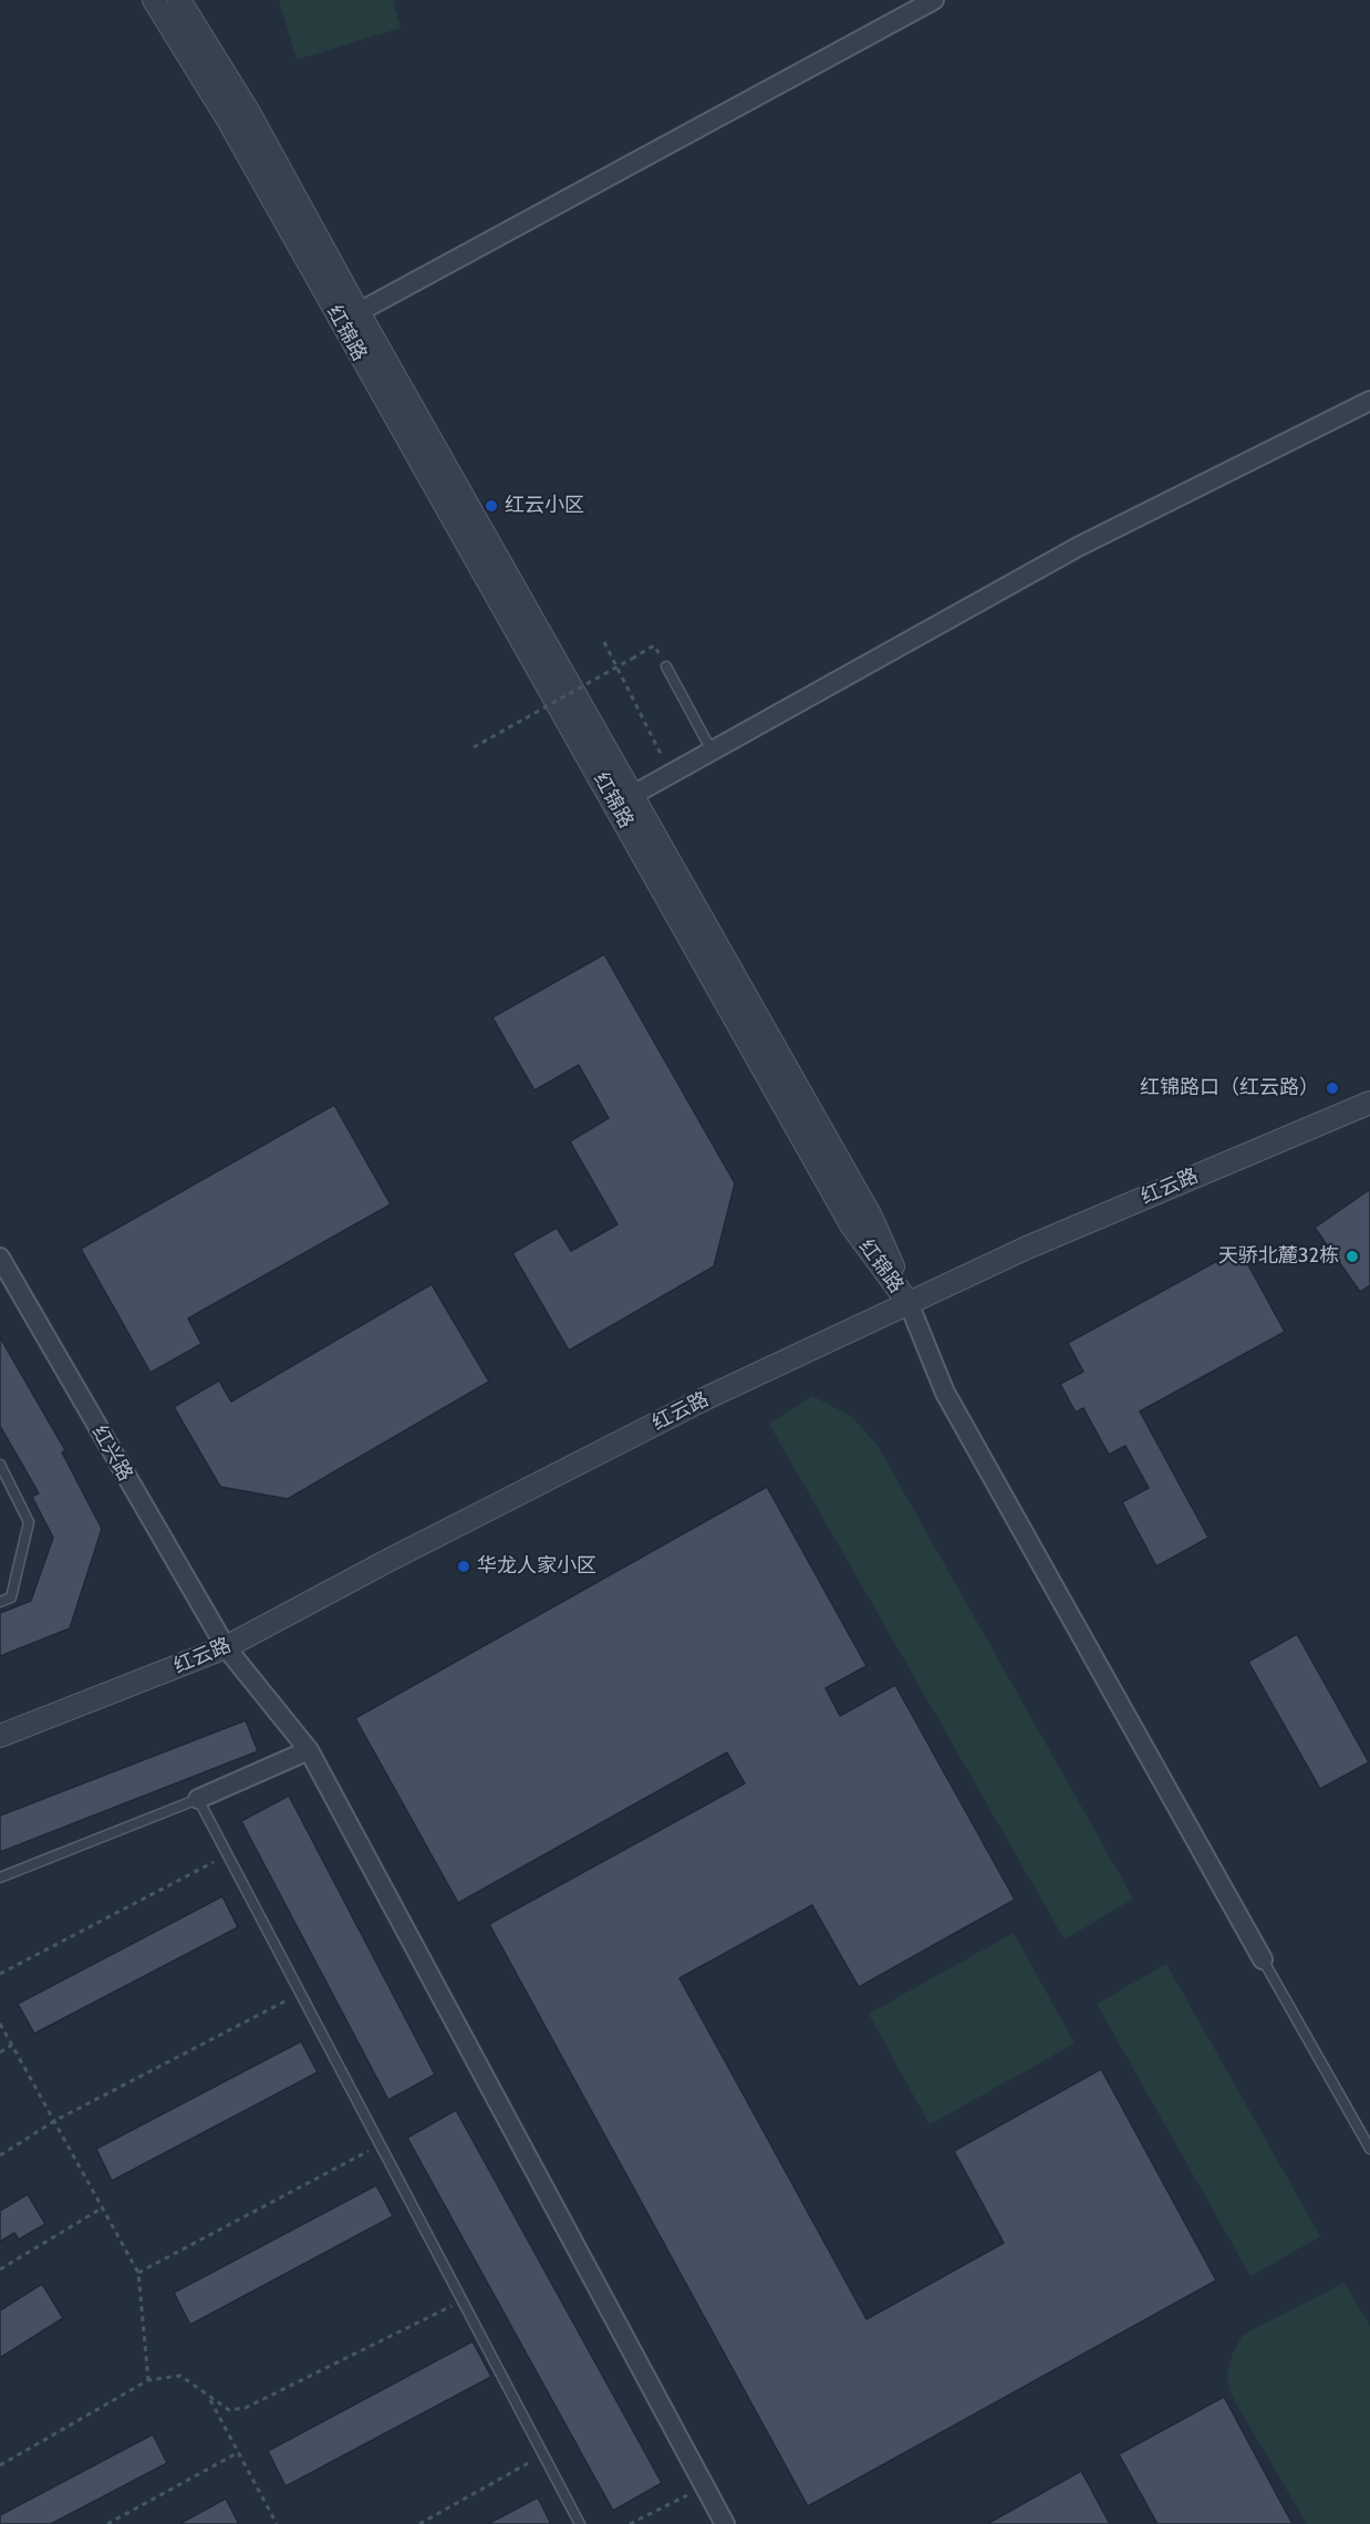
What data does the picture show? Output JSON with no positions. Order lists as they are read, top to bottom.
{
  "streets": {
    "street": ["红锦路", "红云路", "红兴路"]
  },
  "crossings": [
    ["红锦路", "红云路"],
    ["红云路", "红兴路"]
  ],
  "places": [
    "红云小区",
    "红锦路口（红云路）",
    "天骄北麓32栋",
    "华龙人家小区"
  ]
}
